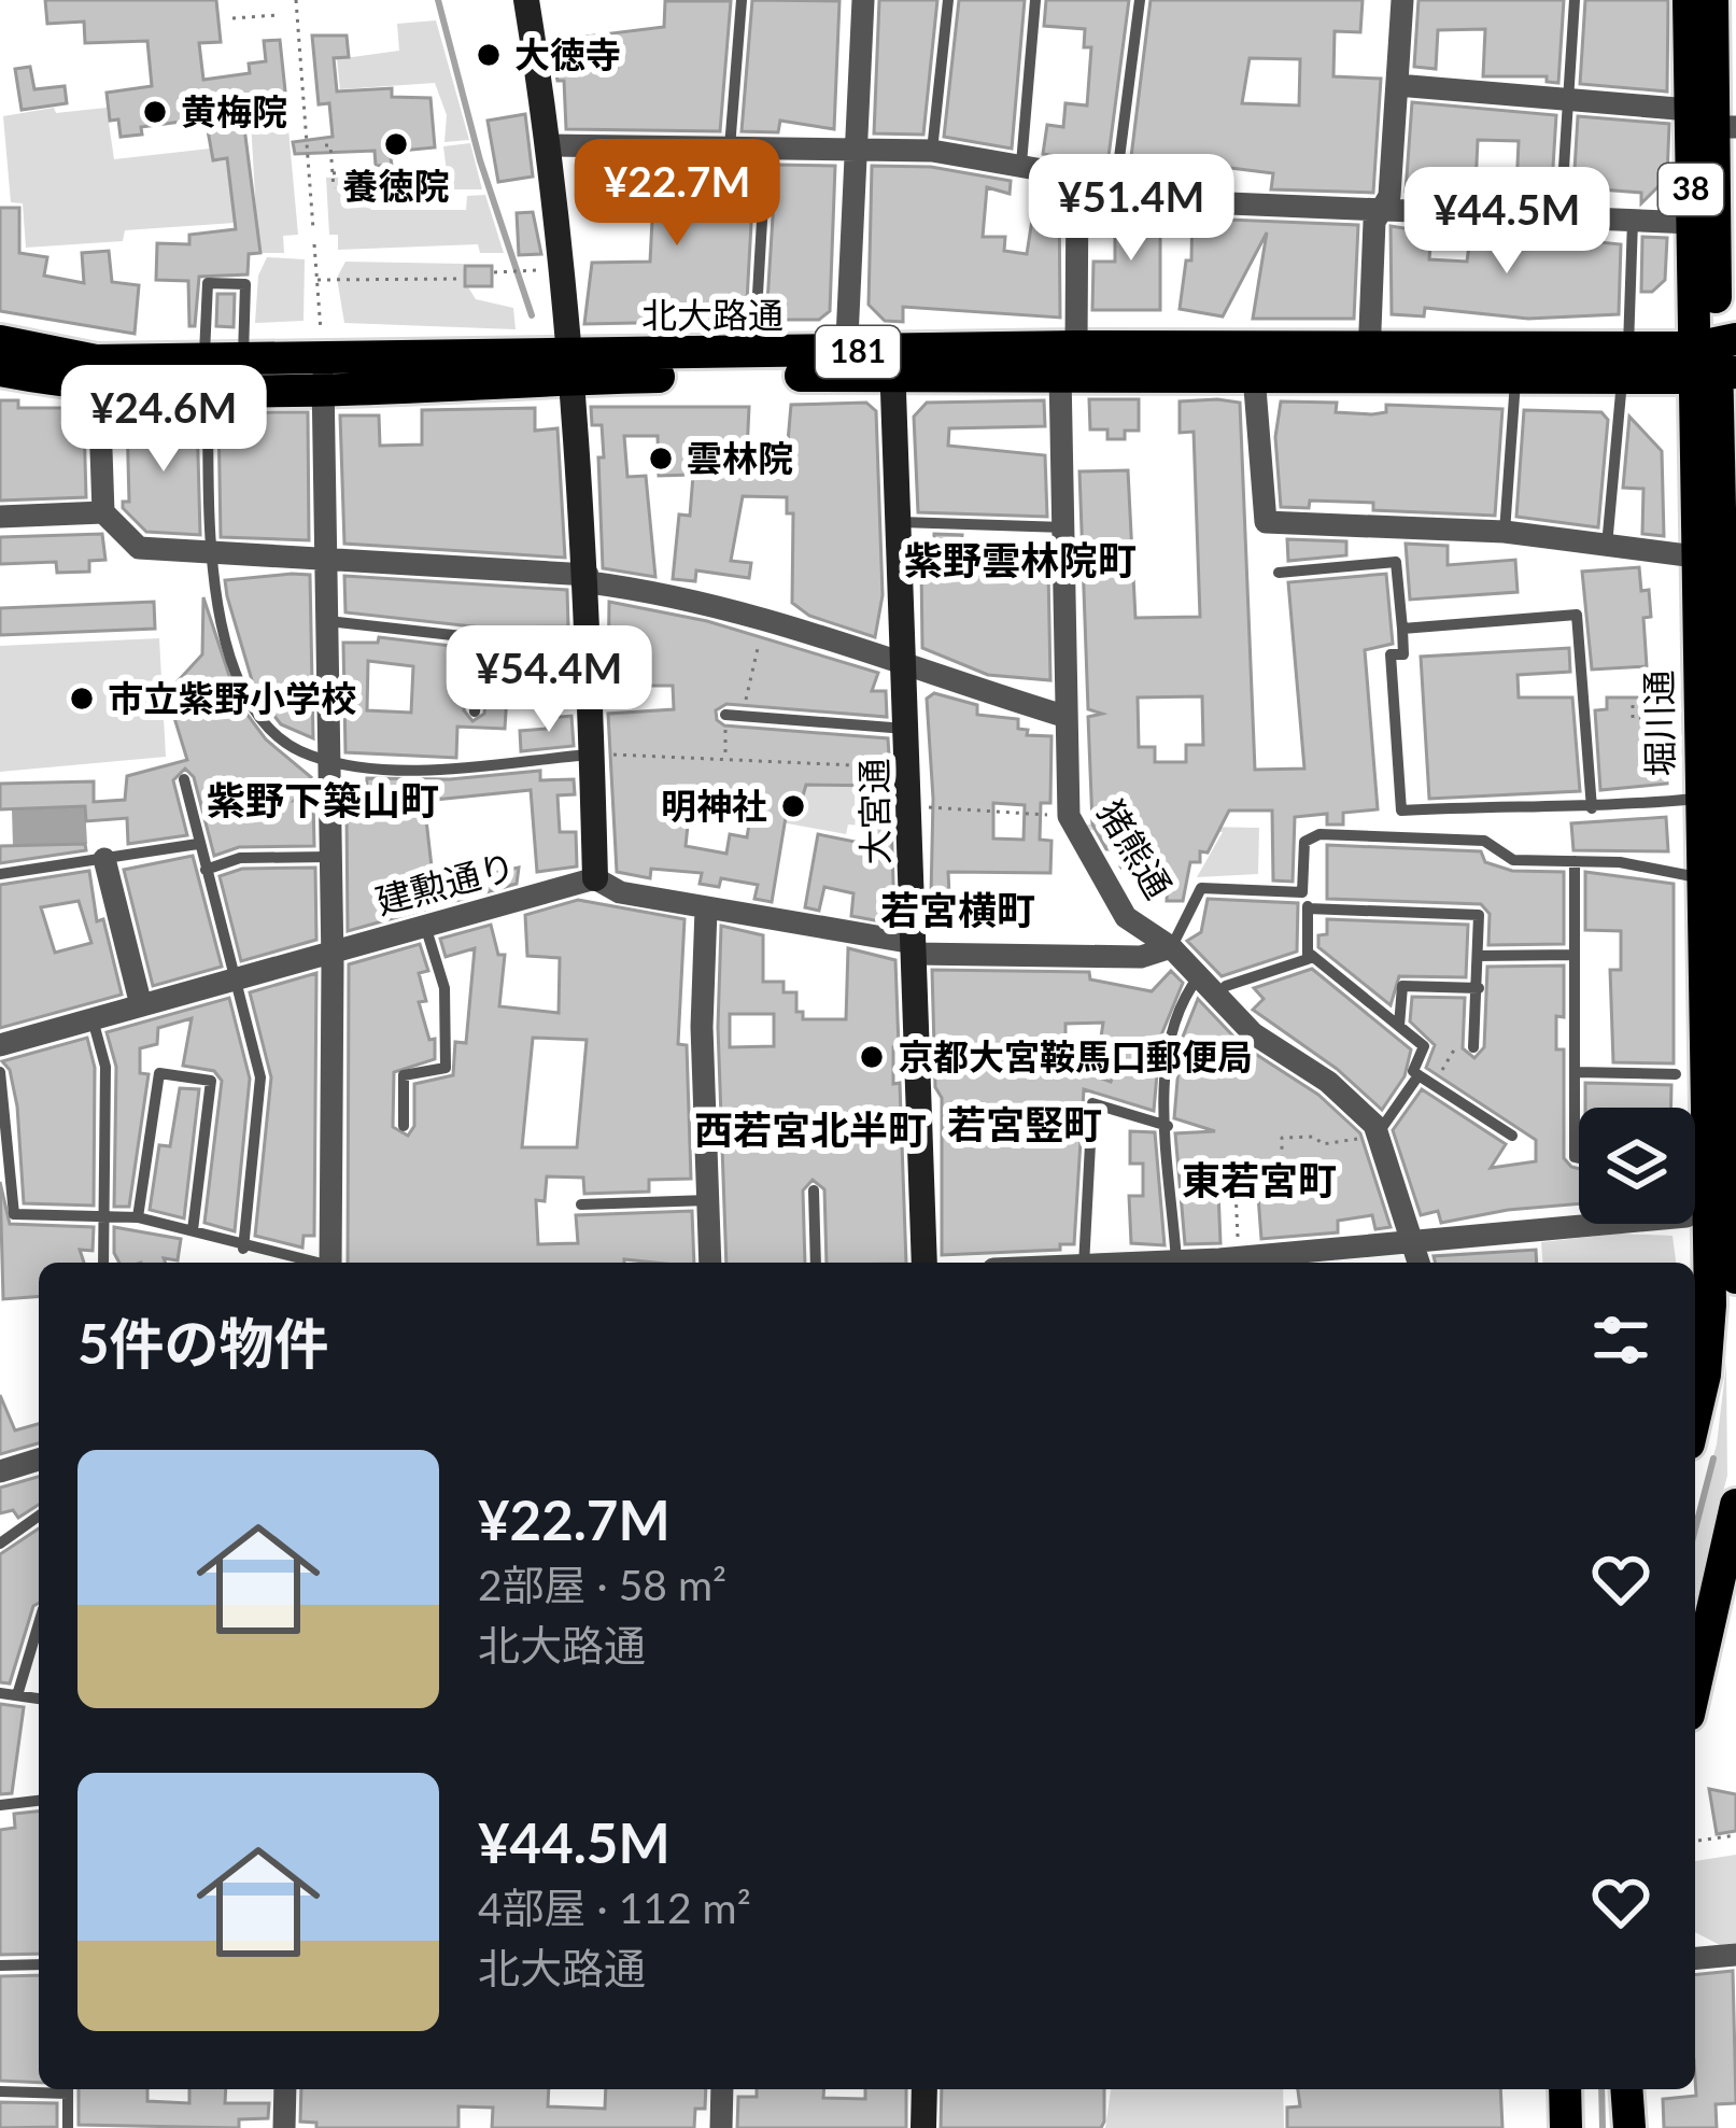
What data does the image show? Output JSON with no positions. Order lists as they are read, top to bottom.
{
  "streets": {
    "main road": [
      "38",
      "北大路通",
      "181",
      "堀川通"
    ],
    "street": ["大宮通", "猪熊通", "建勲通り"]
  },
  "crossings": [
    ["北大路通", "堀川通"],
    ["北大路通", "大宮通"],
    ["北大路通", "猪熊通"]
  ],
  "districts": [
    "紫野雲林院町",
    "紫野下築山町",
    "若宮横町",
    "若宮竪町",
    "西若宮北半町",
    "東若宮町"
  ],
  "places": [
    "大徳寺",
    "黄梅院",
    "養徳院",
    "雲林院",
    "市立紫野小学校",
    "明神社",
    "京都大宮鞍馬口郵便局"
  ],
  "page": {
    "price": [
      "¥22.7M",
      "¥51.4M",
      "¥44.5M",
      "¥24.6M",
      "¥54.4M"
    ],
    "heading": "5件の物件",
    "list": [
      {
        "name": "¥22.7M",
        "note": "2部屋 · 58 m² · 北大路通"
      },
      {
        "name": "¥44.5M",
        "note": "4部屋 · 112 m² · 北大路通"
      }
    ]
  }
}
